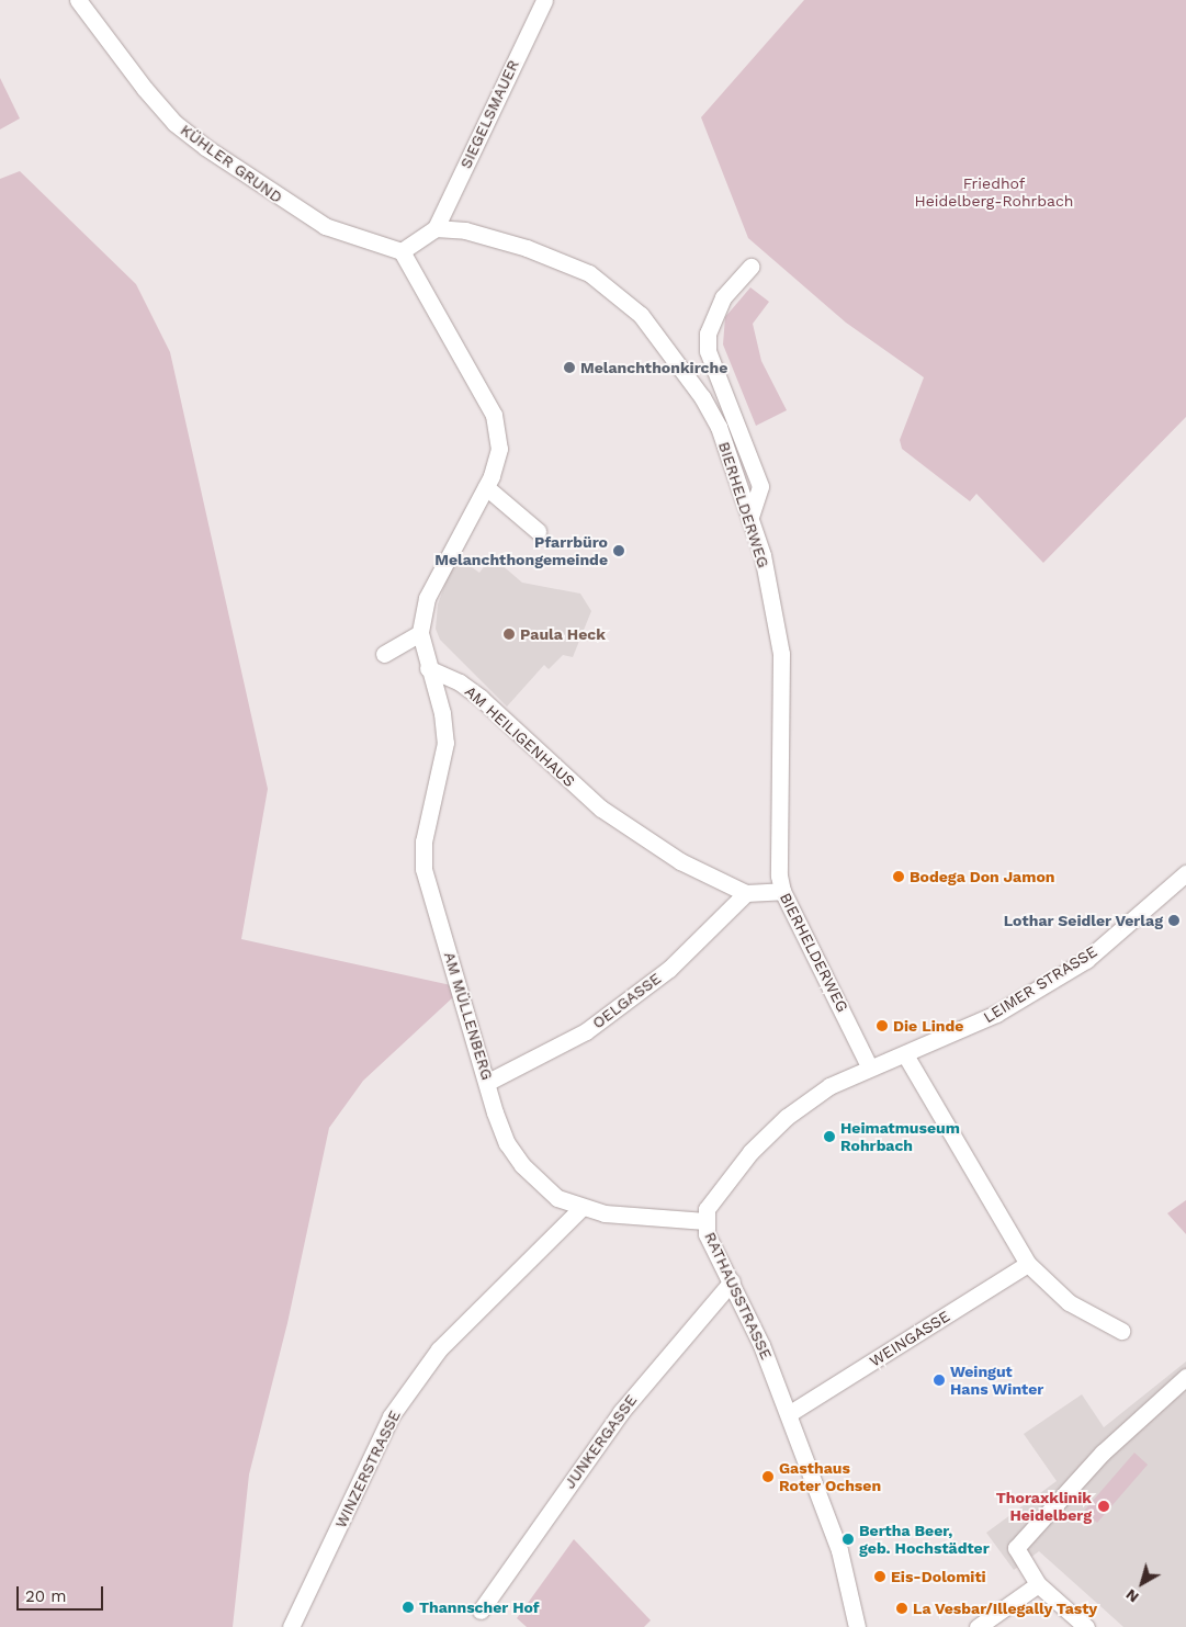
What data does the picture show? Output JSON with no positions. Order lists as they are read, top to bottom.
{
  "streets": {
    "street": [
      "SIEGELSMAUER",
      "KÜHLER GRUND",
      "BIERHELDERWEG",
      "AM HEILIGENHAUS",
      "LEIMER STRASSE",
      "OELGASSE",
      "AM MÜLLENBERG",
      "RATHAUSSTRASSE",
      "WEINGASSE",
      "JUNKERGASSE",
      "WINZERSTRASSE"
    ]
  },
  "crossings": [
    ["SIEGELSMAUER", "BIERHELDERWEG"],
    ["BIERHELDERWEG", "AM HEILIGENHAUS"],
    ["BIERHELDERWEG", "RATHAUSSTRASSE"],
    ["AM HEILIGENHAUS", "OELGASSE"],
    ["AM HEILIGENHAUS", "AM MÜLLENBERG"],
    ["LEIMER STRASSE", "RATHAUSSTRASSE"],
    ["OELGASSE", "AM MÜLLENBERG"],
    ["AM MÜLLENBERG", "RATHAUSSTRASSE"],
    ["AM MÜLLENBERG", "WINZERSTRASSE"],
    ["RATHAUSSTRASSE", "WEINGASSE"],
    ["RATHAUSSTRASSE", "JUNKERGASSE"]
  ],
  "parks": ["Friedhof Heidelberg-Rohrbach"],
  "places": [
    "Melanchthonkirche",
    "Pfarrbüro Melanchthongemeinde",
    "Paula Heck",
    "Bodega Don Jamon",
    "Lothar Seidler Verlag",
    "Die Linde",
    "Heimatmuseum Rohrbach",
    "Weingut Hans Winter",
    "Gasthaus Roter Ochsen",
    "Thoraxklinik Heidelberg",
    "Bertha Beer, geb. Hochstädter",
    "Eis-Dolomiti",
    "Thannscher Hof",
    "La Vesbar/Illegally Tasty"
  ],
  "scale_bar": "20 m",
  "north": "bottom left"
}
